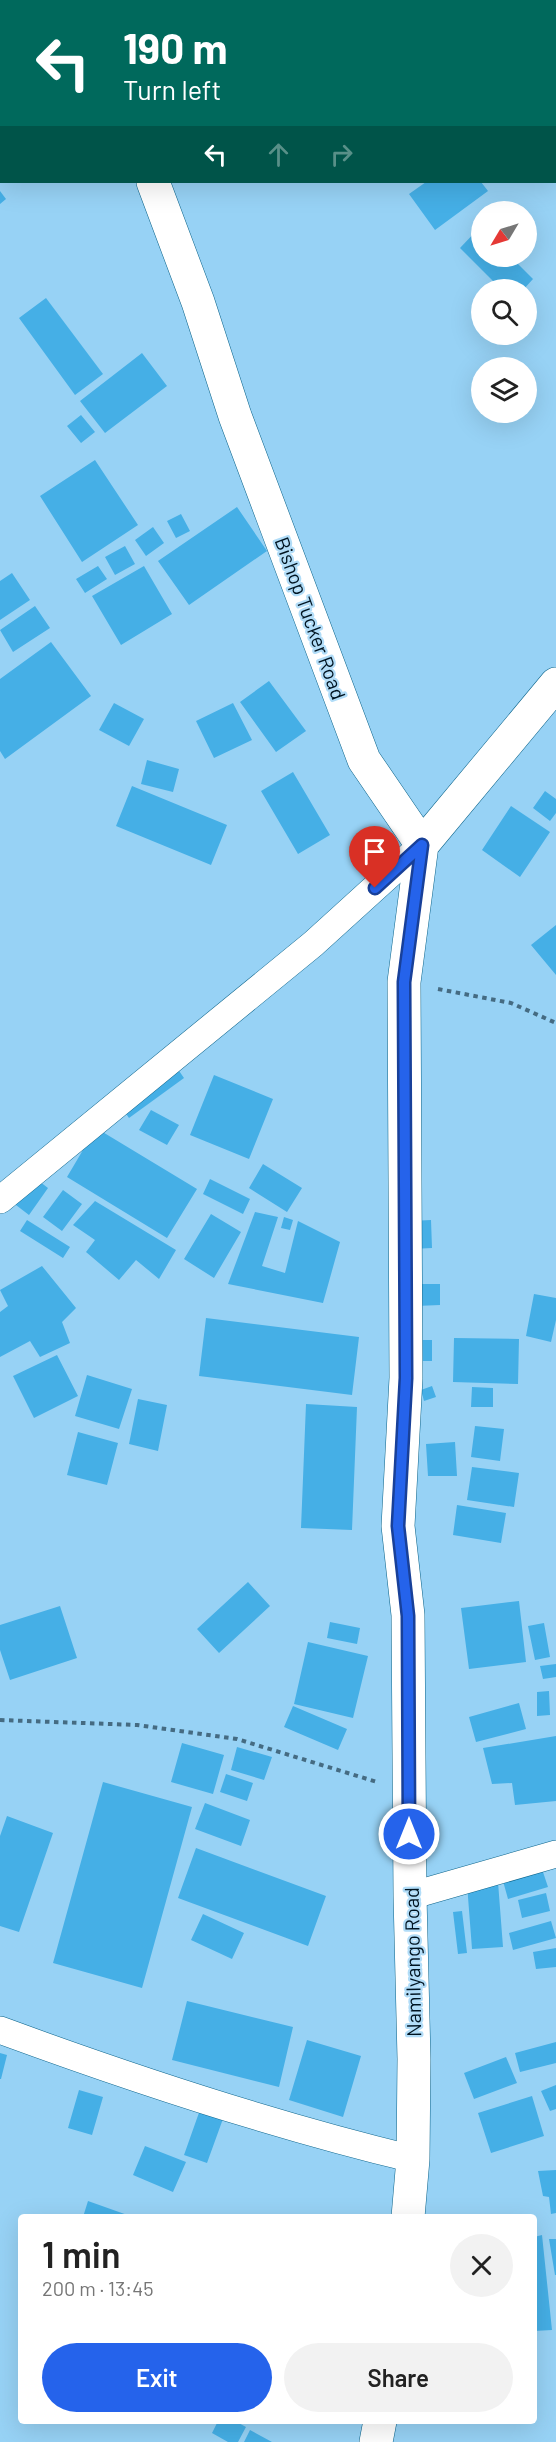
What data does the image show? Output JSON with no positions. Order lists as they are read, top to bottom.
{
  "streets": {
    "main road": ["Bishop Tucker Road", "Namilyango Road"]
  },
  "crossings": [
    ["Bishop Tucker Road", "Namilyango Road"]
  ],
  "north": "bottom left",
  "page": {
    "turn": ["190 m", "Turn left"],
    "heading": ["1 min", "200 m · 13:45"],
    "buttons": ["Exit", "Share"]
  }
}
